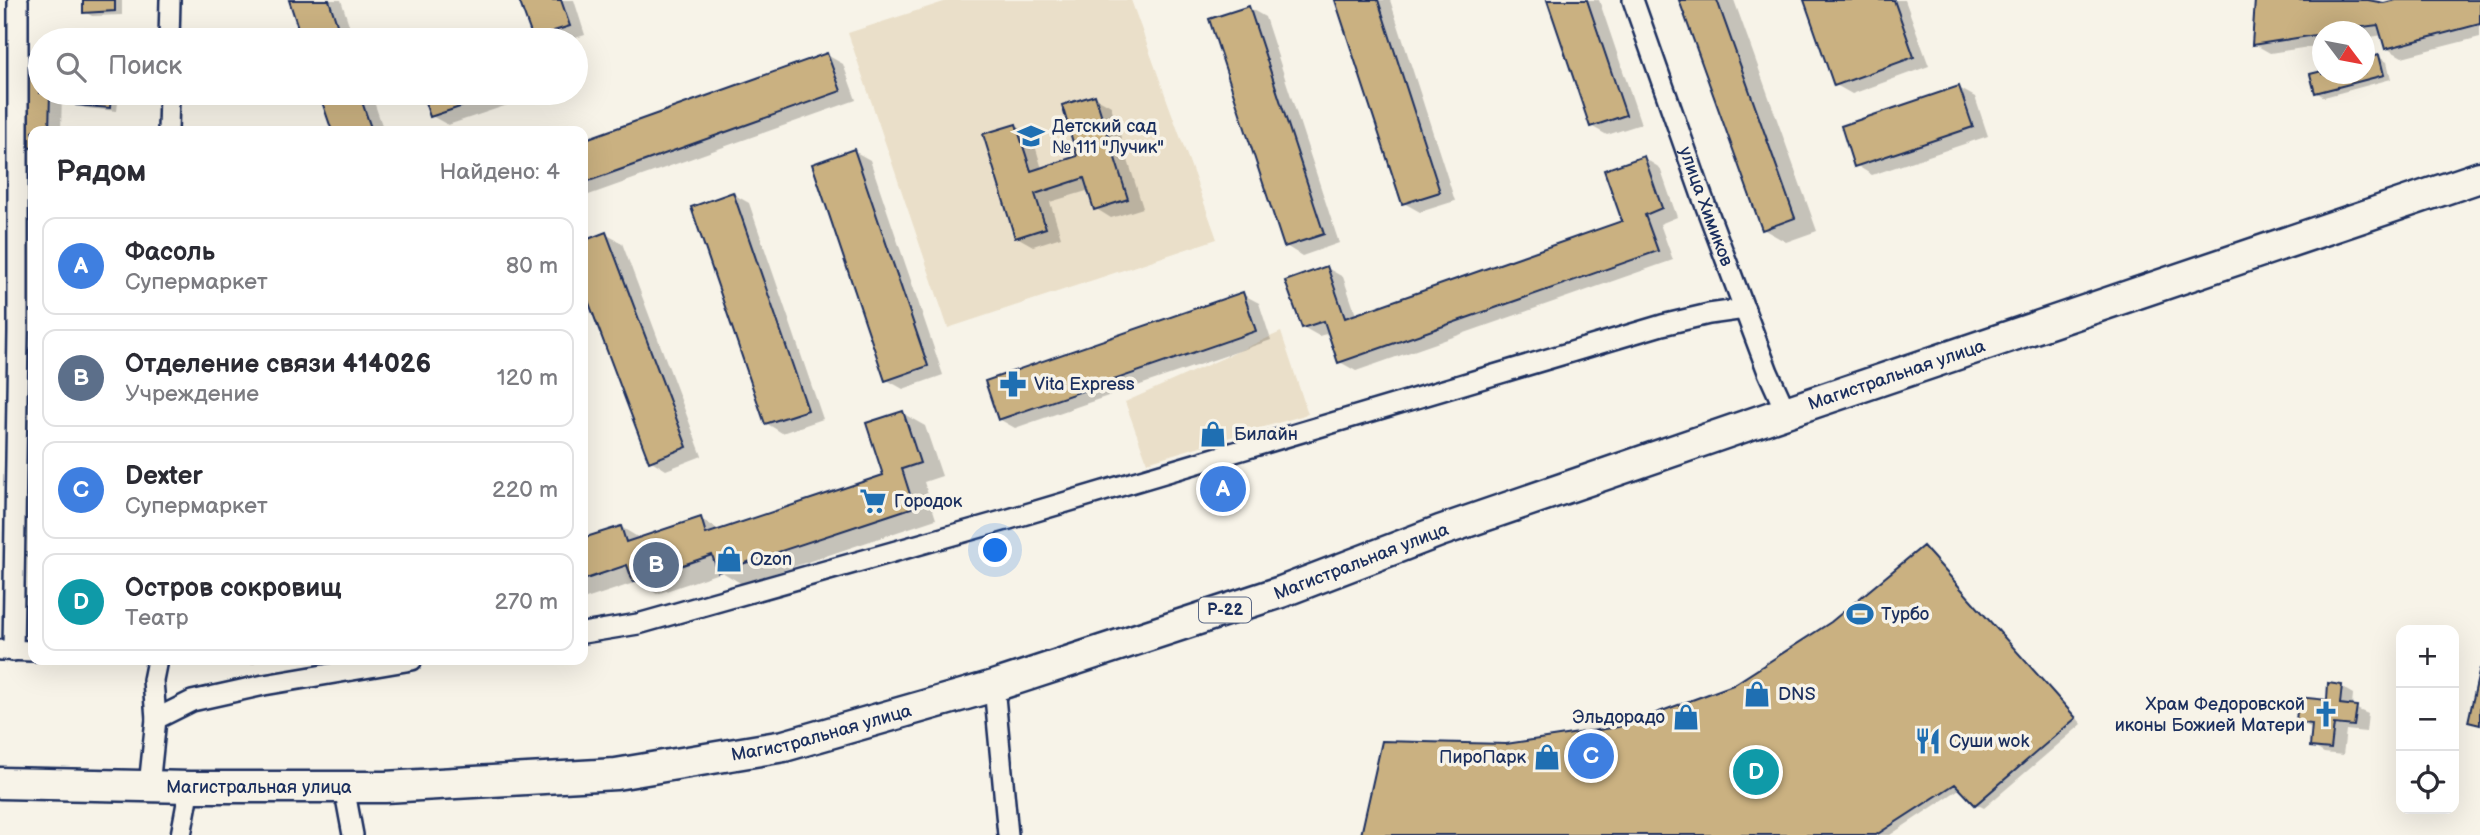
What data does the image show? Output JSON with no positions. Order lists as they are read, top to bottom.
{
  "streets": {
    "highway": ["Магистральная улица", "Р-22"],
    "street": ["улица Химиков"]
  },
  "crossings": [
    ["улица Химиков", "Магистральная улица"]
  ],
  "places": {
    "school or university": ["Детский сад № 111 \"Лучик\""],
    "pharmacy": ["Vita Express"],
    "shop": [
      "Билайн",
      "Ozon",
      "DNS",
      "Эльдорадо",
      "ПироПарк"
    ],
    "supermarket": ["Городок"],
    "sports": ["Турбо"],
    "church": ["Храм Федоровской иконы Божией Матери"],
    "restaurant": ["Суши wok"]
  },
  "north": "bottom right",
  "page": {
    "search": "Поиск",
    "heading": ["Рядом", "Найдено: 4"],
    "list": [
      {
        "mark": "A",
        "name": "Фасоль",
        "note": "Супермаркет",
        "value": "80 m"
      },
      {
        "mark": "B",
        "name": "Отделение связи 414026",
        "note": "Учреждение",
        "value": "120 m"
      },
      {
        "mark": "C",
        "name": "Dexter",
        "note": "Супермаркет",
        "value": "220 m"
      },
      {
        "mark": "D",
        "name": "Остров сокровищ",
        "note": "Театр",
        "value": "270 m"
      }
    ],
    "pins": [
      "A",
      "B",
      "C",
      "D"
    ],
    "map_buttons": ["+", "−"]
  }
}
